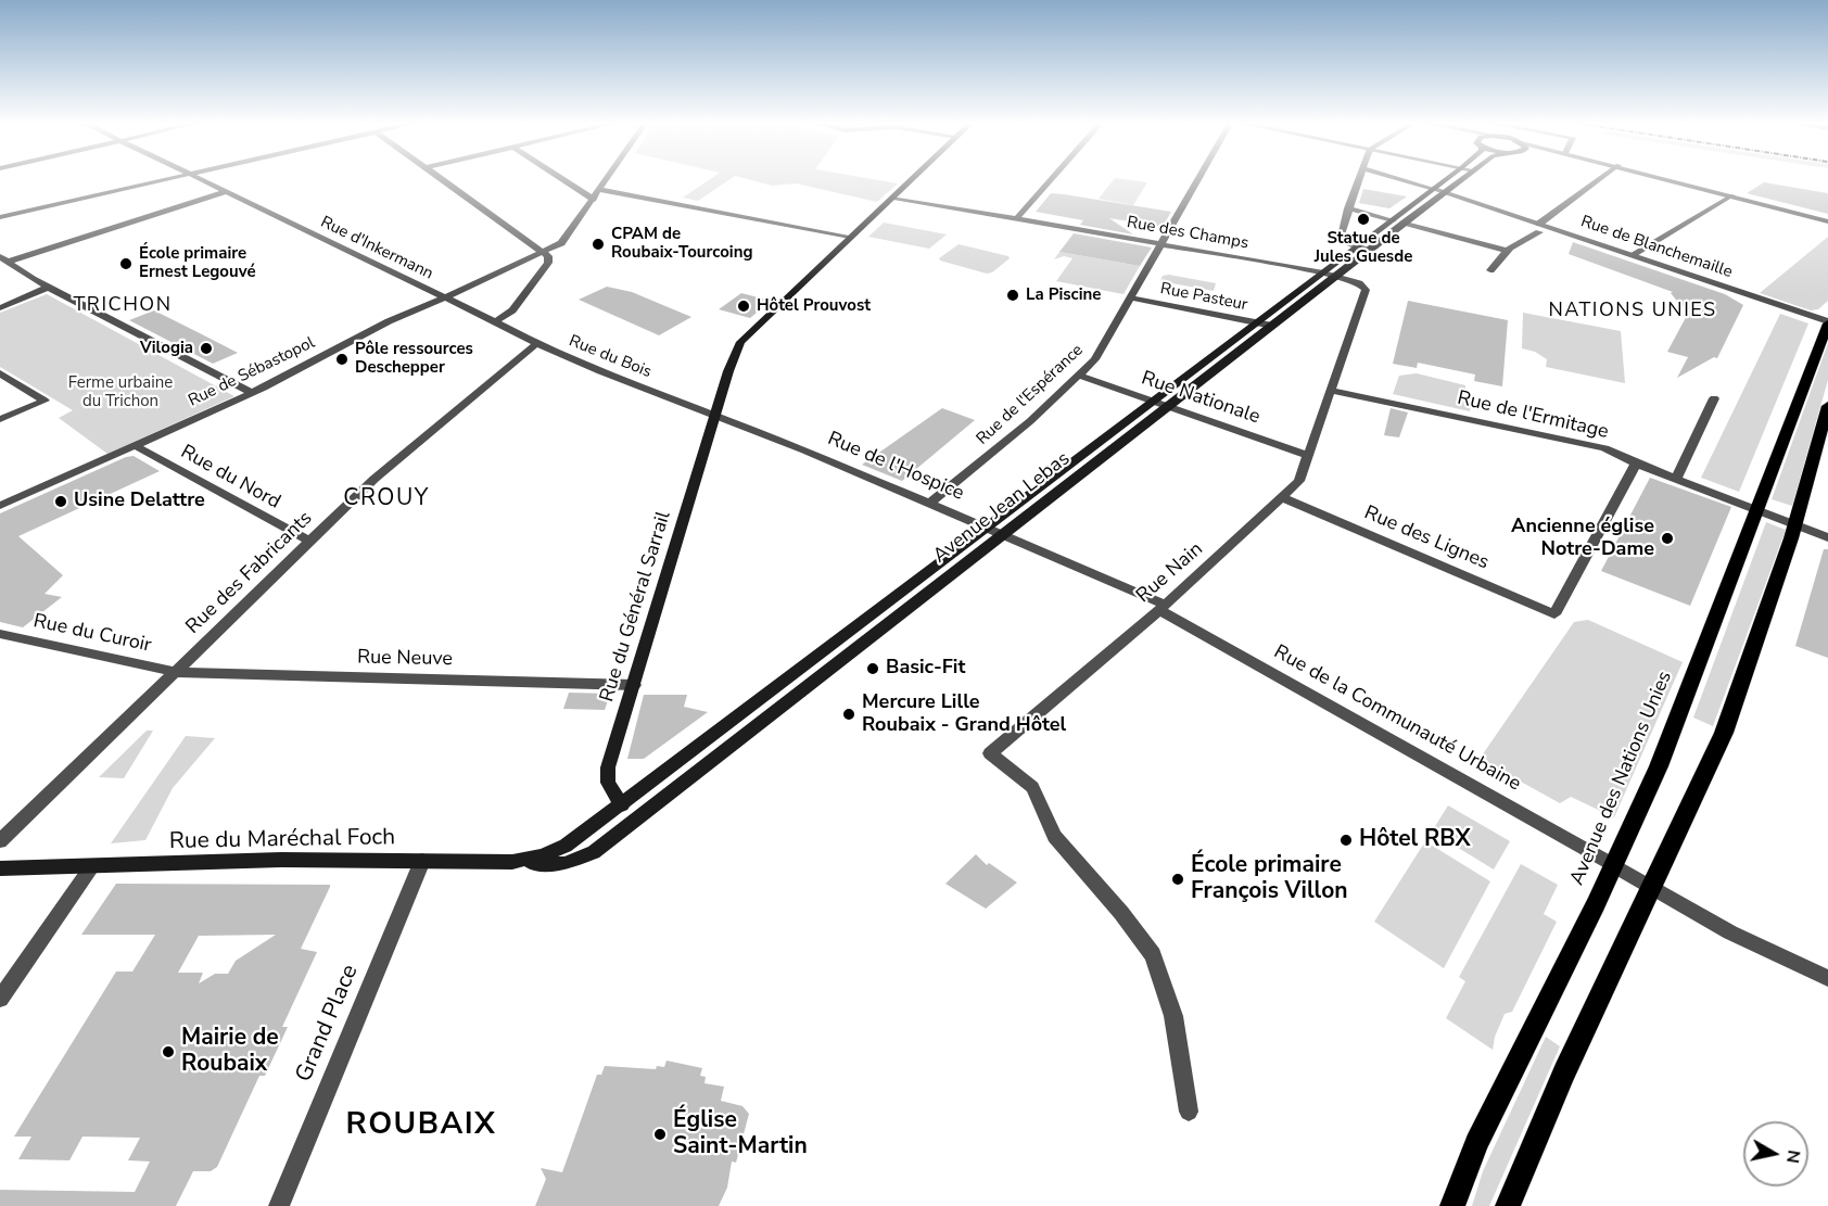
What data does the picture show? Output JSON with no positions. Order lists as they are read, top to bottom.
{
  "streets": {
    "main road": [
      "Avenue Jean Lebas",
      "Rue du Général Sarrail",
      "Avenue des Nations Unies",
      "Rue du Maréchal Foch"
    ],
    "street": [
      "Rue des Champs",
      "Rue de Blanchemaille",
      "Rue d'Inkermann",
      "Rue Pasteur",
      "Rue du Bois",
      "Rue de Sébastopol",
      "Rue de l'Espérance",
      "Rue Nationale",
      "Rue de l'Ermitage",
      "Rue de l'Hospice",
      "Rue du Nord",
      "Rue des Lignes",
      "Rue des Fabricants",
      "Rue Nain",
      "Rue du Curoir",
      "Rue Neuve",
      "Rue de la Communauté Urbaine",
      "Grand Place"
    ]
  },
  "crossings": [
    ["Rue des Champs", "Rue de l'Espérance"],
    ["Rue des Champs", "Avenue Jean Lebas"],
    ["Rue des Champs", "Rue Nain"],
    ["Rue des Champs", "Rue du Général Sarrail"],
    ["Rue de Blanchemaille", "Avenue Jean Lebas"],
    ["Rue de Blanchemaille", "Avenue des Nations Unies"],
    ["Rue d'Inkermann", "Rue du Bois"],
    ["Rue d'Inkermann", "Rue de Sébastopol"],
    ["Rue Pasteur", "Rue de l'Espérance"],
    ["Rue Pasteur", "Avenue Jean Lebas"],
    ["Rue du Bois", "Rue de l'Hospice"],
    ["Rue du Bois", "Rue des Fabricants"],
    ["Rue du Bois", "Rue du Général Sarrail"],
    ["Rue de Sébastopol", "Rue du Nord"],
    ["Rue de l'Espérance", "Rue Nationale"],
    ["Rue de l'Espérance", "Rue de l'Hospice"],
    ["Rue Nationale", "Avenue Jean Lebas"],
    ["Rue Nationale", "Rue Nain"],
    ["Rue de l'Ermitage", "Rue des Lignes"],
    ["Rue de l'Ermitage", "Rue Nain"],
    ["Rue de l'Ermitage", "Avenue des Nations Unies"],
    ["Rue de l'Hospice", "Avenue Jean Lebas"],
    ["Rue de l'Hospice", "Rue Nain"],
    ["Rue de l'Hospice", "Rue du Général Sarrail"],
    ["Rue de l'Hospice", "Rue de la Communauté Urbaine"],
    ["Rue du Nord", "Rue des Fabricants"],
    ["Avenue Jean Lebas", "Rue Nain"],
    ["Avenue Jean Lebas", "Rue du Général Sarrail"],
    ["Avenue Jean Lebas", "Rue du Maréchal Foch"],
    ["Rue des Lignes", "Rue Nain"],
    ["Rue des Fabricants", "Rue du Curoir"],
    ["Rue des Fabricants", "Rue Neuve"],
    ["Rue Nain", "Rue de la Communauté Urbaine"],
    ["Rue du Général Sarrail", "Rue Neuve"],
    ["Rue du Curoir", "Rue Neuve"],
    ["Rue de la Communauté Urbaine", "Avenue des Nations Unies"],
    ["Rue du Maréchal Foch", "Grand Place"]
  ],
  "districts": [
    "TRICHON",
    "NATIONS UNIES",
    "CROUY",
    "ROUBAIX"
  ],
  "parks": ["Ferme urbaine du Trichon"],
  "places": [
    "Statue de Jules Guesde",
    "CPAM de Roubaix-Tourcoing",
    "École primaire Ernest Legouvé",
    "La Piscine",
    "Hôtel Prouvost",
    "Vilogia",
    "Pôle ressources Deschepper",
    "Usine Delattre",
    "Ancienne église Notre-Dame",
    "Basic-Fit",
    "Mercure Lille Roubaix - Grand Hôtel",
    "Hôtel RBX",
    "École primaire François Villon",
    "Mairie de Roubaix",
    "Église Saint-Martin"
  ],
  "north": "right"
}
